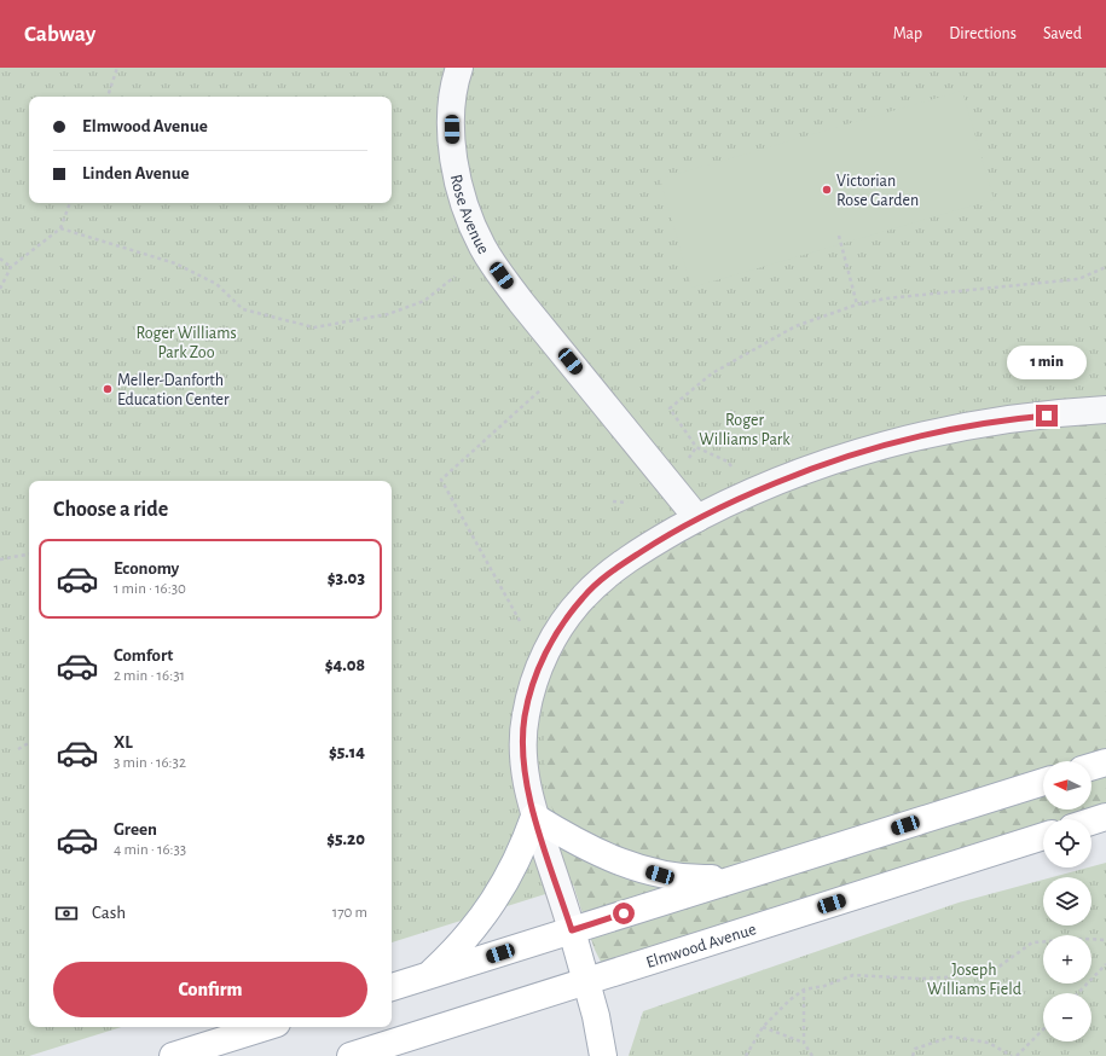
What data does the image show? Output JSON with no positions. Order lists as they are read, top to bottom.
{
  "streets": {
    "main road": ["Elmwood Avenue"],
    "street": ["Rose Avenue"]
  },
  "parks": ["Roger Williams Park Zoo", "Roger Williams Park", "Joseph Williams Field"],
  "places": ["Victorian Rose Garden", "Meller-Danforth Education Center"],
  "north": "left",
  "page": {
    "header": "Cabway",
    "nav": ["Map", "Directions", "Saved"],
    "banner": ["Elmwood Avenue", "Linden Avenue"],
    "bubble": "1 min",
    "heading": "Choose a ride",
    "list": [
      {
        "name": "Economy",
        "note": "1 min · 16:30",
        "value": "$3.03"
      },
      {
        "name": "Comfort",
        "note": "2 min · 16:31",
        "value": "$4.08"
      },
      {
        "name": "XL",
        "note": "3 min · 16:32",
        "value": "$5.14"
      },
      {
        "name": "Green",
        "note": "4 min · 16:33",
        "value": "$5.20"
      }
    ],
    "map_buttons": ["+", "−"],
    "pay": ["Cash", "170 m"],
    "buttons": "Confirm"
  }
}
